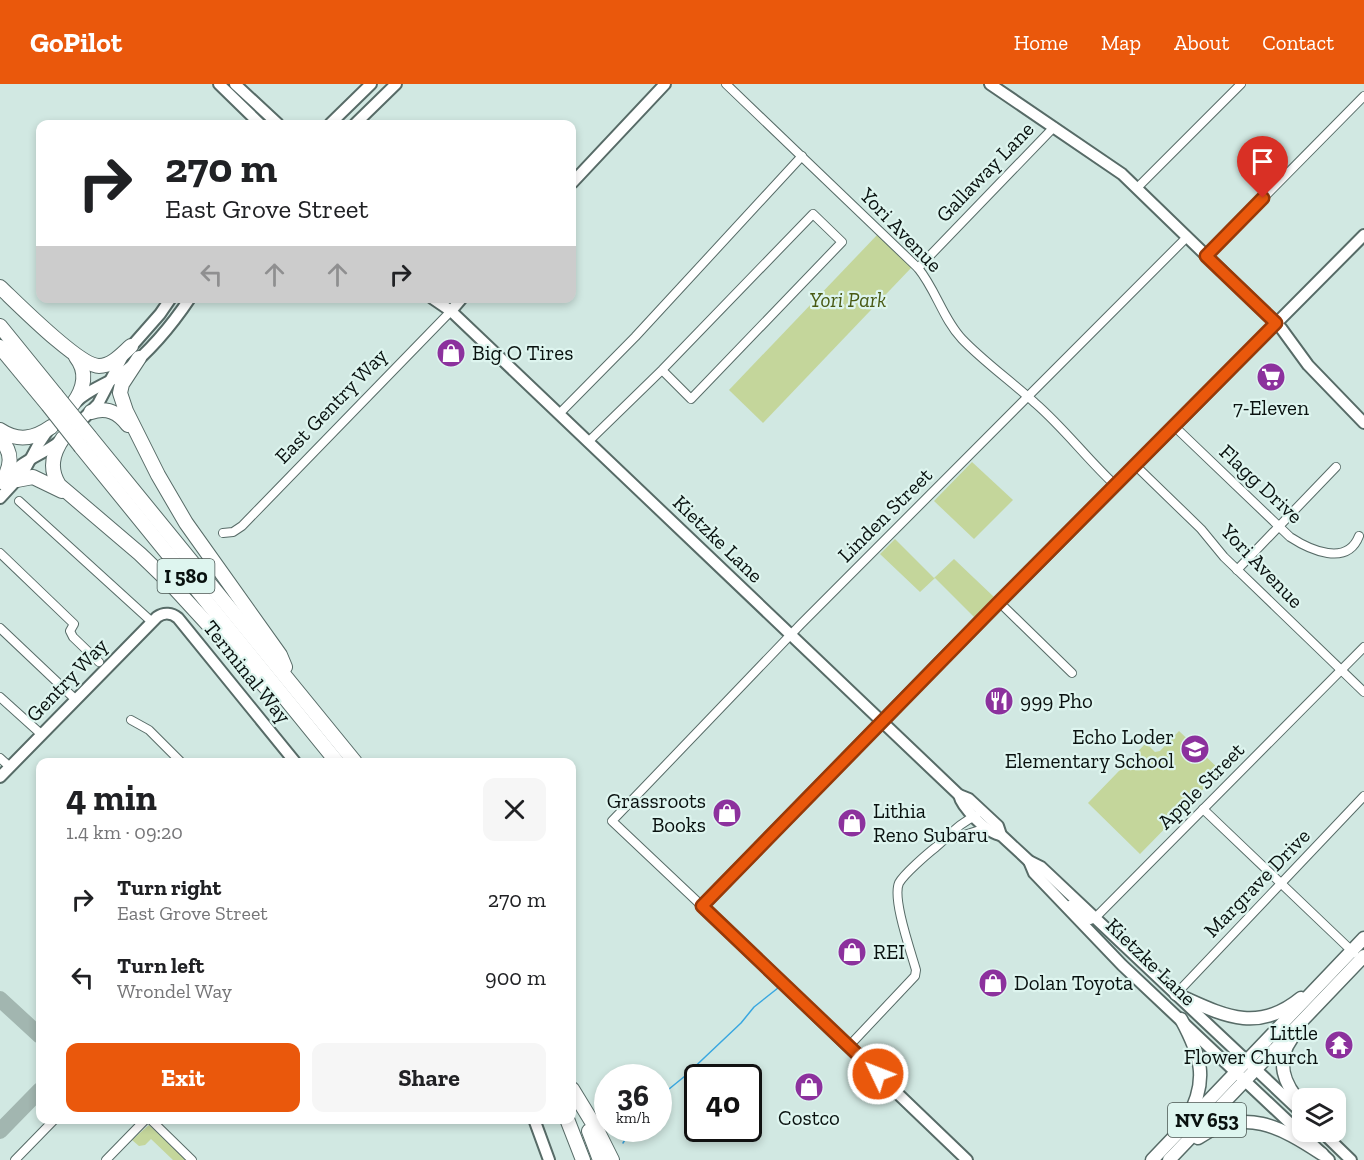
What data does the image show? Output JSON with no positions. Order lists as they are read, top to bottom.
{
  "streets": {
    "highway": ["I 580"],
    "main road": ["NV 653"],
    "street": [
      "Gallaway Lane",
      "Yori Avenue",
      "East Gentry Way",
      "Flagg Drive",
      "Linden Street",
      "Kietzke Lane",
      "Terminal Way",
      "Gentry Way",
      "Apple Street",
      "Margrave Drive"
    ]
  },
  "crossings": [
    ["Gallaway Lane", "Yori Avenue"],
    ["Yori Avenue", "Linden Street"],
    ["Yori Avenue", "Apple Street"],
    ["East Gentry Way", "Kietzke Lane"],
    ["Linden Street", "Kietzke Lane"],
    ["Kietzke Lane", "Apple Street"],
    ["Kietzke Lane", "Margrave Drive"],
    ["Kietzke Lane", "NV 653"],
    ["Terminal Way", "Gentry Way"]
  ],
  "parks": ["Yori Park"],
  "places": {
    "shop": [
      "Big O Tires",
      "Grassroots Books",
      "Lithia Reno Subaru",
      "REI",
      "Dolan Toyota",
      "Costco"
    ],
    "supermarket": ["7-Eleven"],
    "restaurant": ["999 Pho"],
    "school or university": ["Echo Loder Elementary School"],
    "temple": ["Little Flower Church"]
  },
  "page": {
    "header": "GoPilot",
    "nav": [
      "Home",
      "Map",
      "About",
      "Contact"
    ],
    "turn": ["270 m", "East Grove Street"],
    "heading": ["4 min", "1.4 km · 09:20"],
    "list": [
      {
        "name": "Turn right",
        "note": "East Grove Street",
        "value": "270 m"
      },
      {
        "name": "Turn left",
        "note": "Wrondel Way",
        "value": "900 m"
      }
    ],
    "buttons": ["Exit", "Share"],
    "speed": "36 km/h",
    "limit": "40"
  }
}
